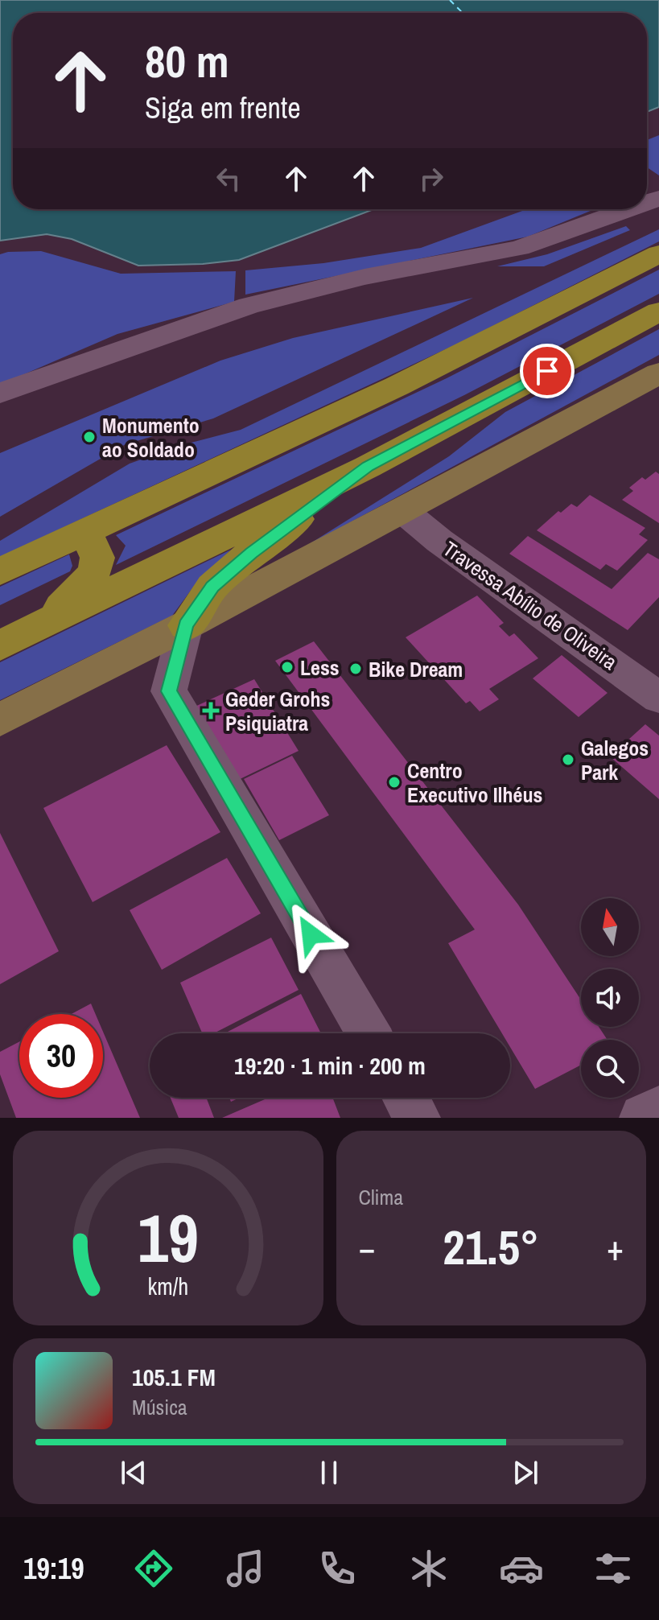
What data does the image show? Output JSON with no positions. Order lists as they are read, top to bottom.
{
  "streets": {
    "street": ["Travessa Abílio de Oliveira"]
  },
  "places": {
    "other": [
      "Monumento ao Soldado",
      "Less",
      "Bike Dream",
      "Galegos Park",
      "Centro Executivo Ilhéus"
    ],
    "health": ["Geder Grohs Psiquiatra"]
  },
  "north": "top",
  "page": {
    "turn": ["80 m", "Siga em frente"],
    "limit": "30",
    "trip": "19:20 · 1 min · 200 m",
    "tile": "Clima",
    "heat": ["−", "21.5°", "+"],
    "song": ["105.1 FM", "Música"],
    "tabs": "19:19",
    "gauge": ["19", "km/h"]
  }
}
